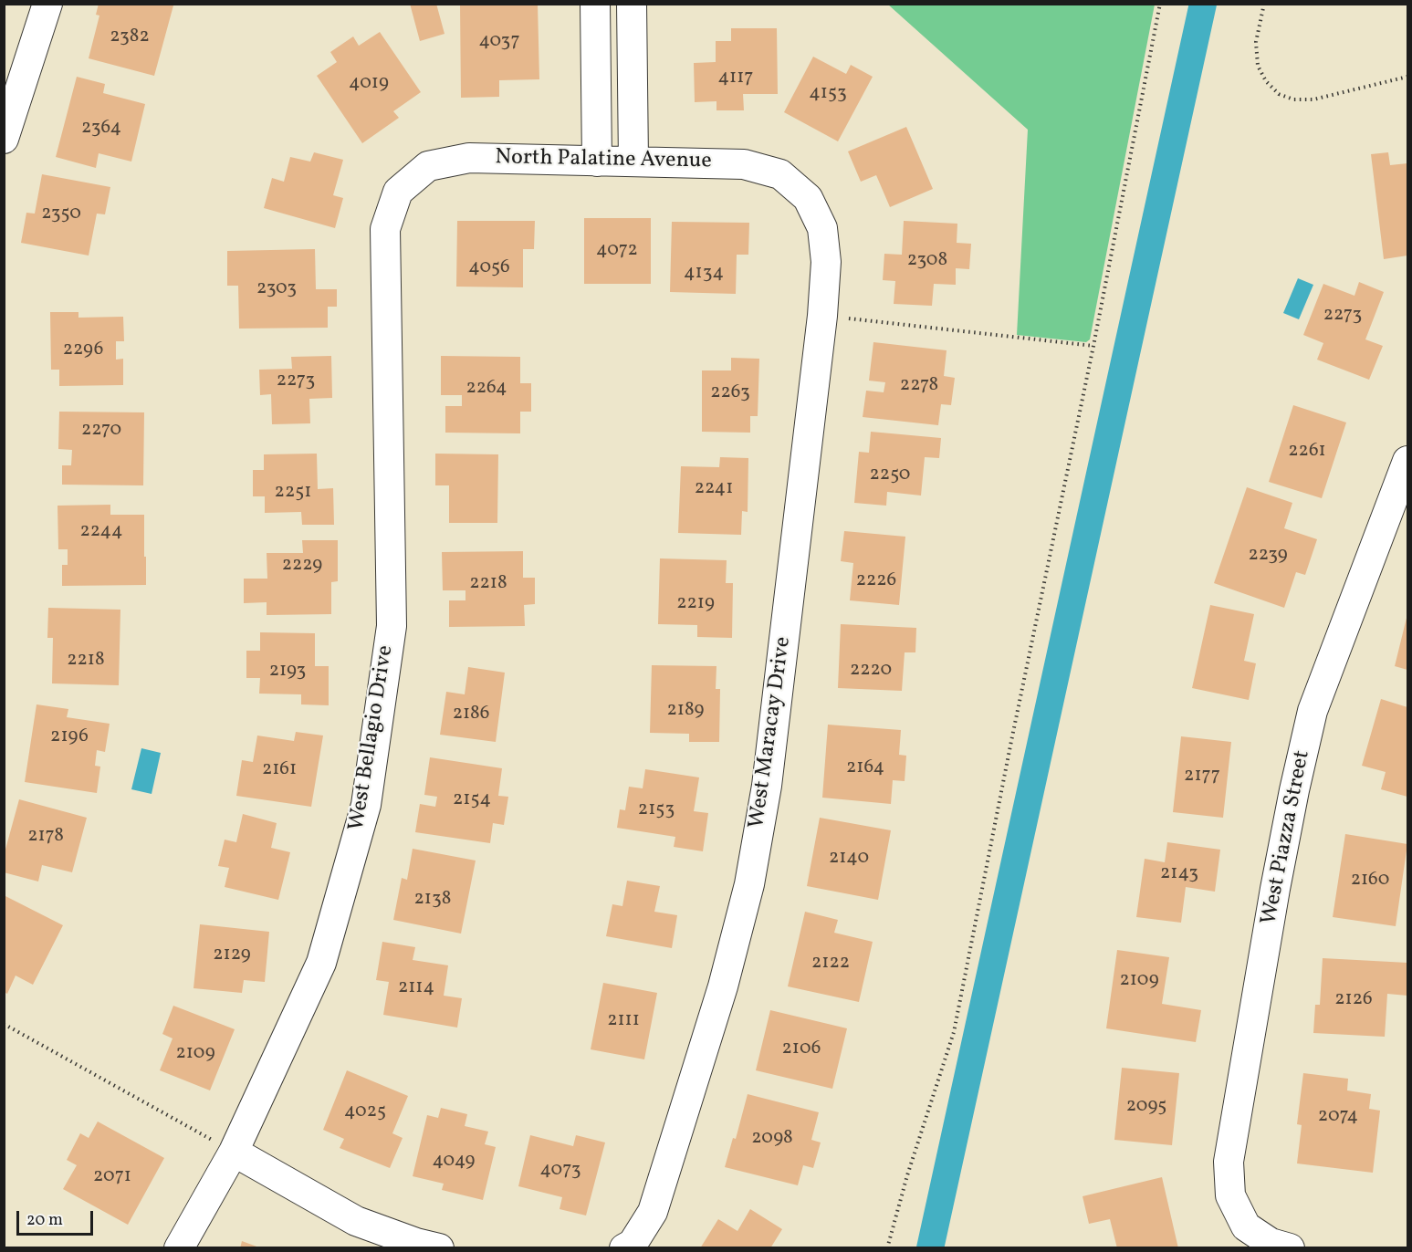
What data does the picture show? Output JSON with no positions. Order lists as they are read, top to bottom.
{
  "streets": {
    "street": [
      "North Palatine Avenue",
      "West Maracay Drive",
      "West Bellagio Drive",
      "West Piazza Street"
    ]
  },
  "crossings": [
    ["North Palatine Avenue", "West Maracay Drive"],
    ["North Palatine Avenue", "West Bellagio Drive"]
  ],
  "house_numbers": [
    "2382",
    "4037",
    "4117",
    "4019",
    "4153",
    "2364",
    "2350",
    "4072",
    "2308",
    "4056",
    "4134",
    "2303",
    "2273",
    "2296",
    "2273",
    "2278",
    "2264",
    "2263",
    "2270",
    "2261",
    "2250",
    "2241",
    "2251",
    "2244",
    "2239",
    "2229",
    "2226",
    "2218",
    "2219",
    "2218",
    "2220",
    "2193",
    "2189",
    "2186",
    "2196",
    "2164",
    "2161",
    "2177",
    "2154",
    "2153",
    "2178",
    "2140",
    "2143",
    "2160",
    "2138",
    "2129",
    "2122",
    "2109",
    "2114",
    "2126",
    "2111",
    "2106",
    "2109",
    "2095",
    "4025",
    "2074",
    "2098",
    "4049",
    "4073",
    "2071"
  ],
  "scale_bar": "20 m"
}
